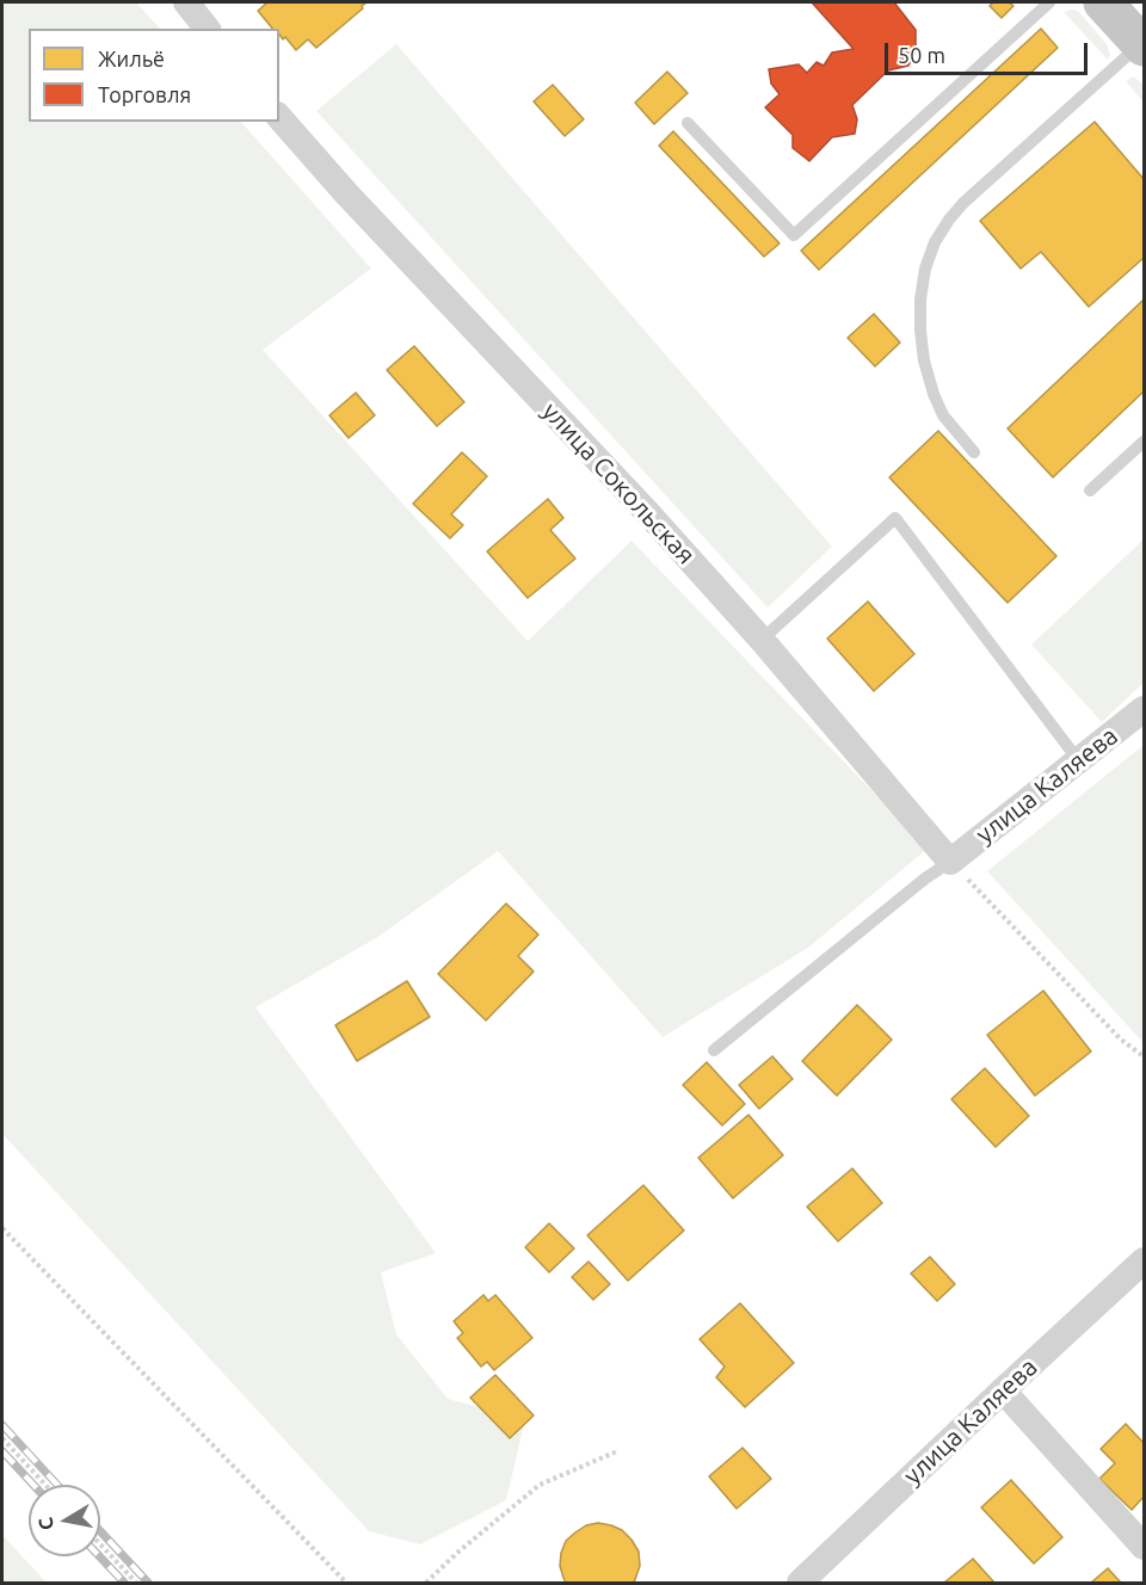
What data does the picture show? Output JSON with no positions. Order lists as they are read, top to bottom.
{
  "streets": {
    "street": ["улица Сокольская", "улица Каляева"]
  },
  "crossings": [
    ["улица Сокольская", "улица Каляева"]
  ],
  "legend": ["Жильё", "Торговля"],
  "scale_bar": "50 m",
  "north": "left"
}
